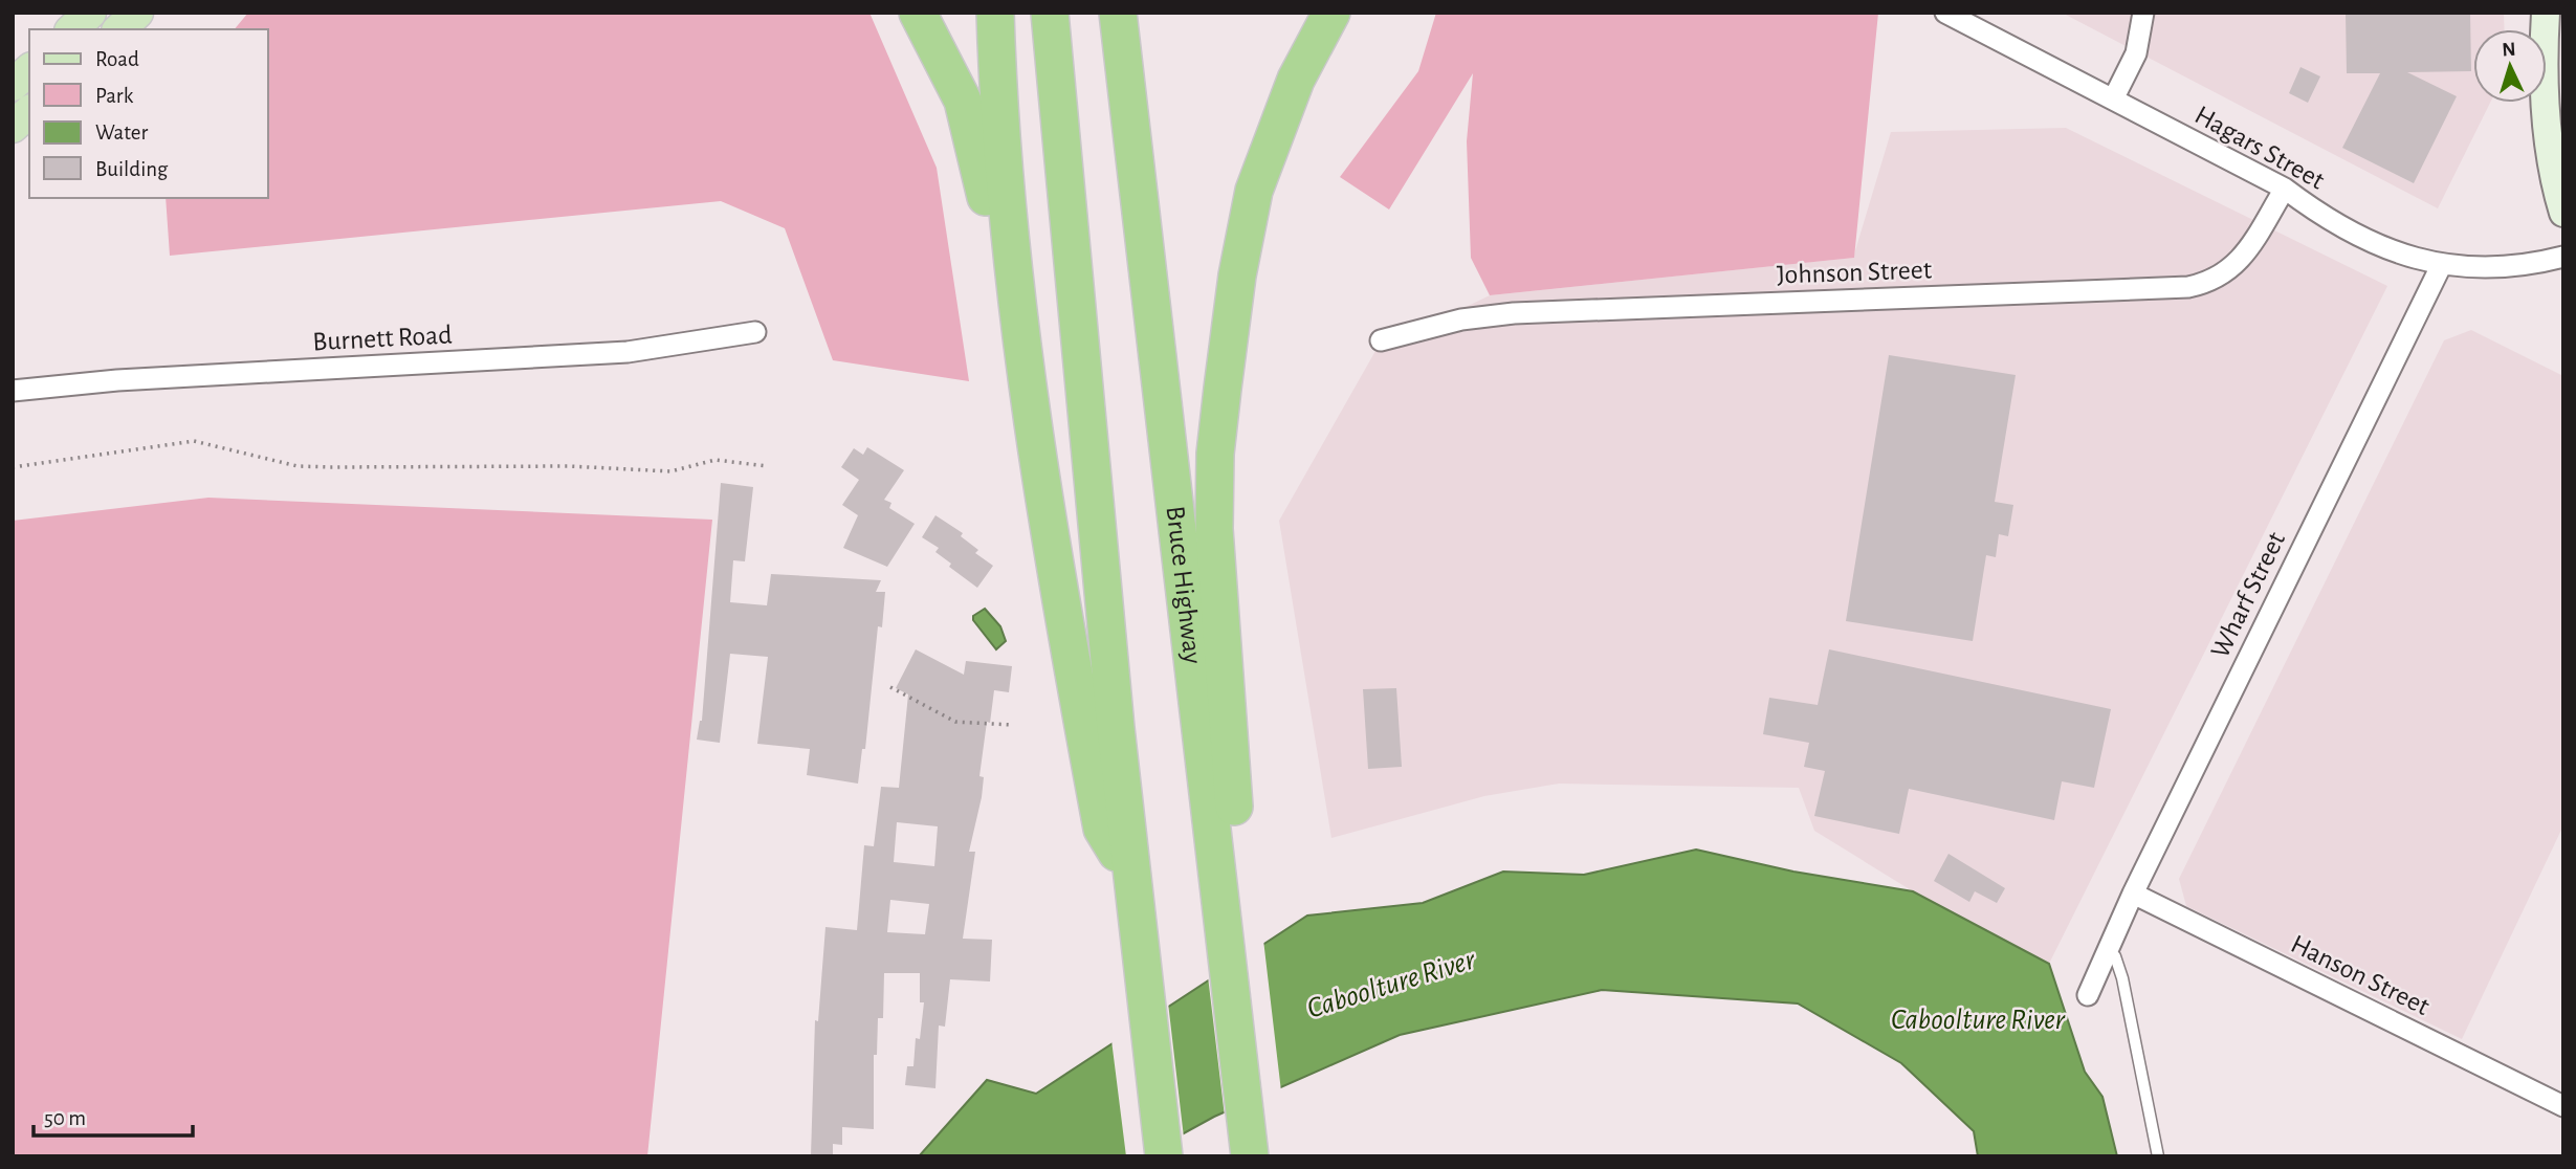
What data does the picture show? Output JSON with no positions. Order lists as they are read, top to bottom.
{
  "streets": {
    "highway": ["Bruce Highway"],
    "street": [
      "Hagars Street",
      "Johnson Street",
      "Burnett Road",
      "Wharf Street",
      "Hanson Street"
    ]
  },
  "crossings": [
    ["Hagars Street", "Johnson Street"],
    ["Hagars Street", "Wharf Street"],
    ["Wharf Street", "Hanson Street"]
  ],
  "water": ["Caboolture River"],
  "legend": [
    "Road",
    "Park",
    "Water",
    "Building"
  ],
  "scale_bar": "50 m",
  "north": "top"
}
